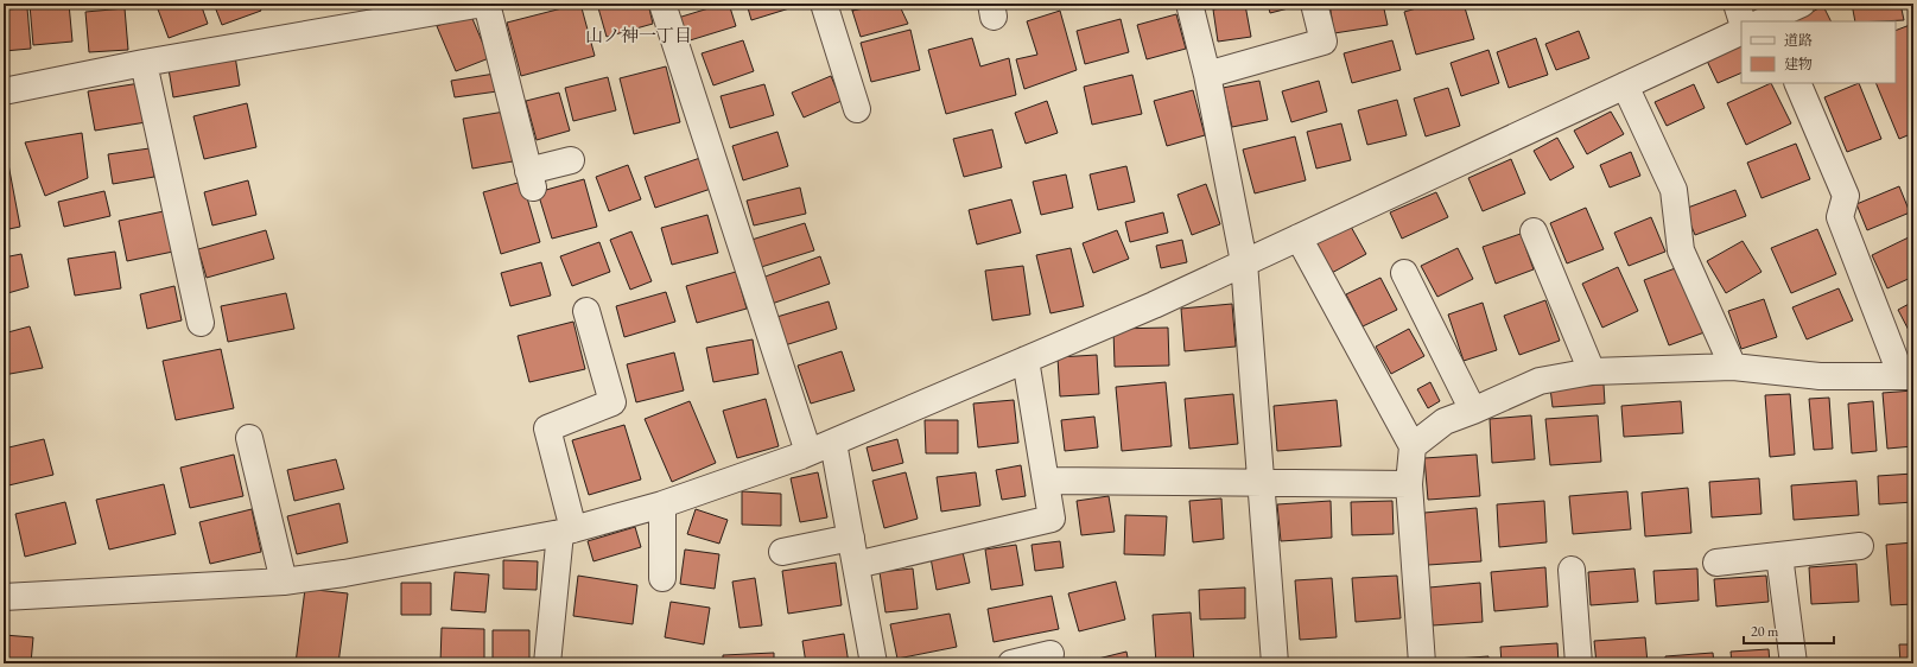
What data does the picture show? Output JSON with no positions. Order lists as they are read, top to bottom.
{
  "districts": ["山ノ神一丁目"],
  "legend": ["道路", "建物"],
  "scale_bar": "20 m"
}
